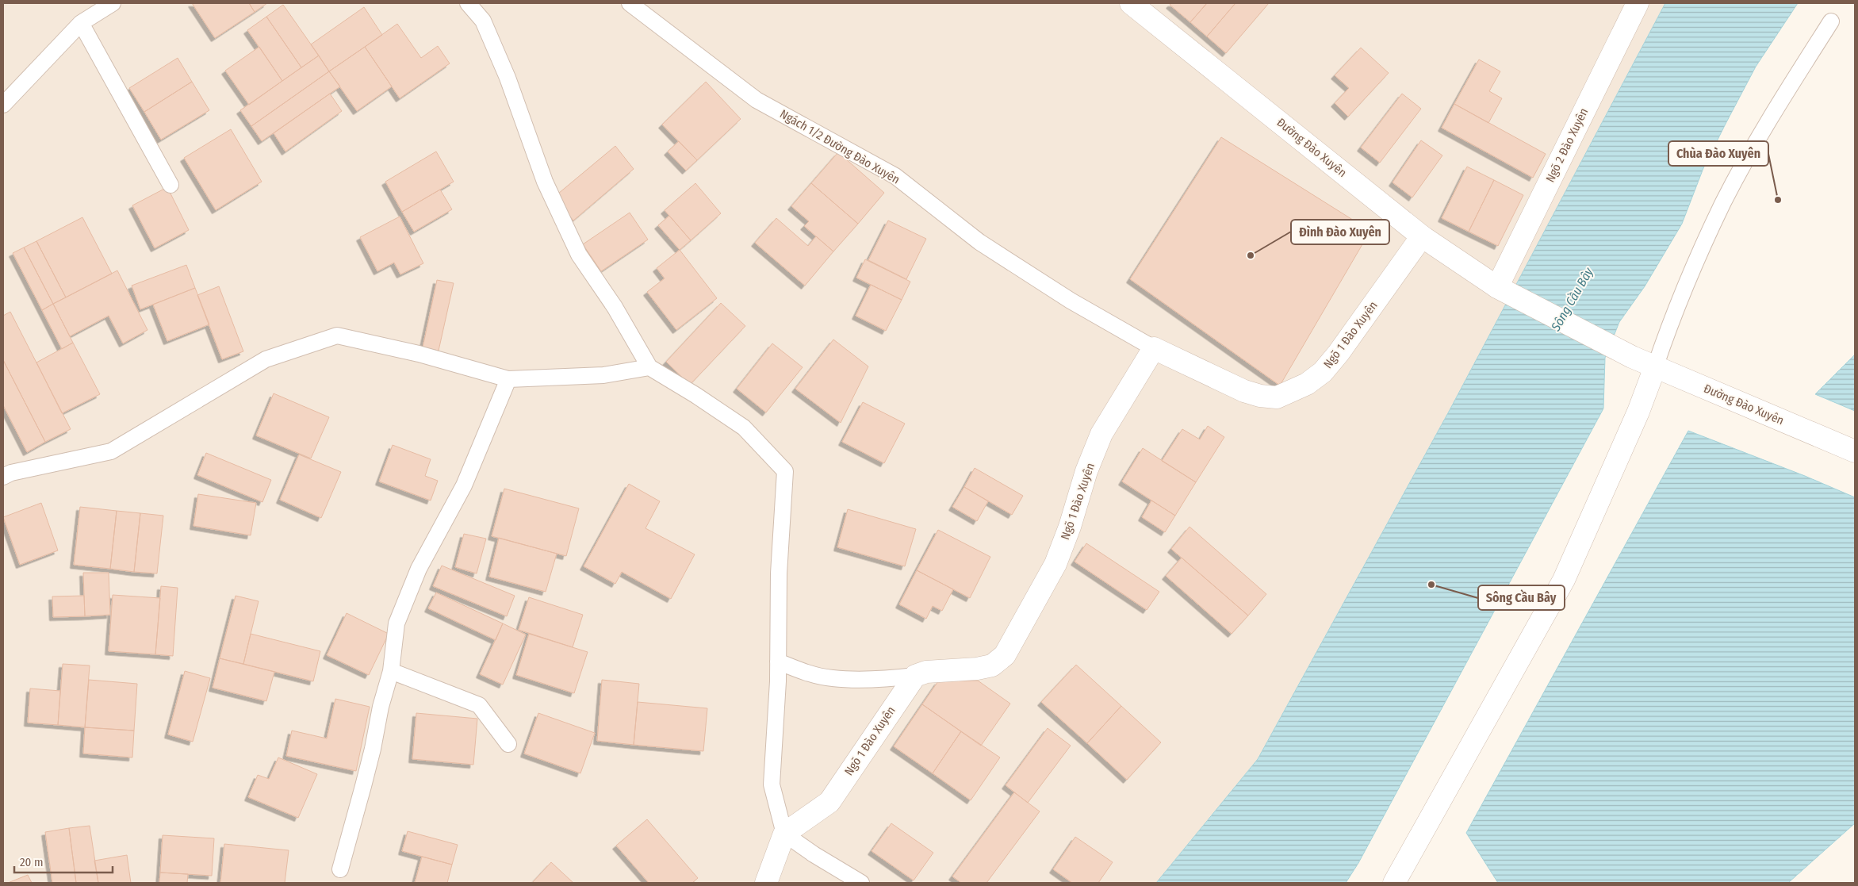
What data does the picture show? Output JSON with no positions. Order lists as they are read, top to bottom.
{
  "streets": {
    "street": ["Ngõ 2 Đào Xuyên", "Đường Đào Xuyên", "Ngõ 1 Đào Xuyên"],
    "lane": ["Ngách 1/2 Đường Đào Xuyên"]
  },
  "crossings": [
    ["Ngõ 2 Đào Xuyên", "Đường Đào Xuyên"],
    ["Ngách 1/2 Đường Đào Xuyên", "Ngõ 1 Đào Xuyên"],
    ["Đường Đào Xuyên", "Ngõ 1 Đào Xuyên"]
  ],
  "water": ["Sông Cầu Bây"],
  "places": ["Chùa Đào Xuyên", "Đình Đào Xuyên", "Sông Cầu Bây"],
  "scale_bar": "20 m"
}
